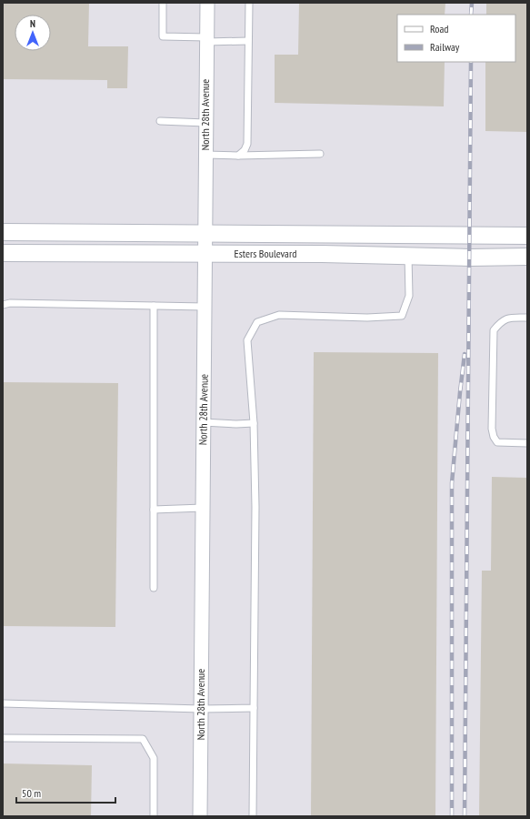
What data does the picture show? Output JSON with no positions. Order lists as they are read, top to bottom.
{
  "streets": {
    "street": ["North 28th Avenue", "Esters Boulevard"]
  },
  "crossings": [
    ["North 28th Avenue", "Esters Boulevard"]
  ],
  "legend": ["Road", "Railway"],
  "scale_bar": "50 m",
  "north": "top"
}
